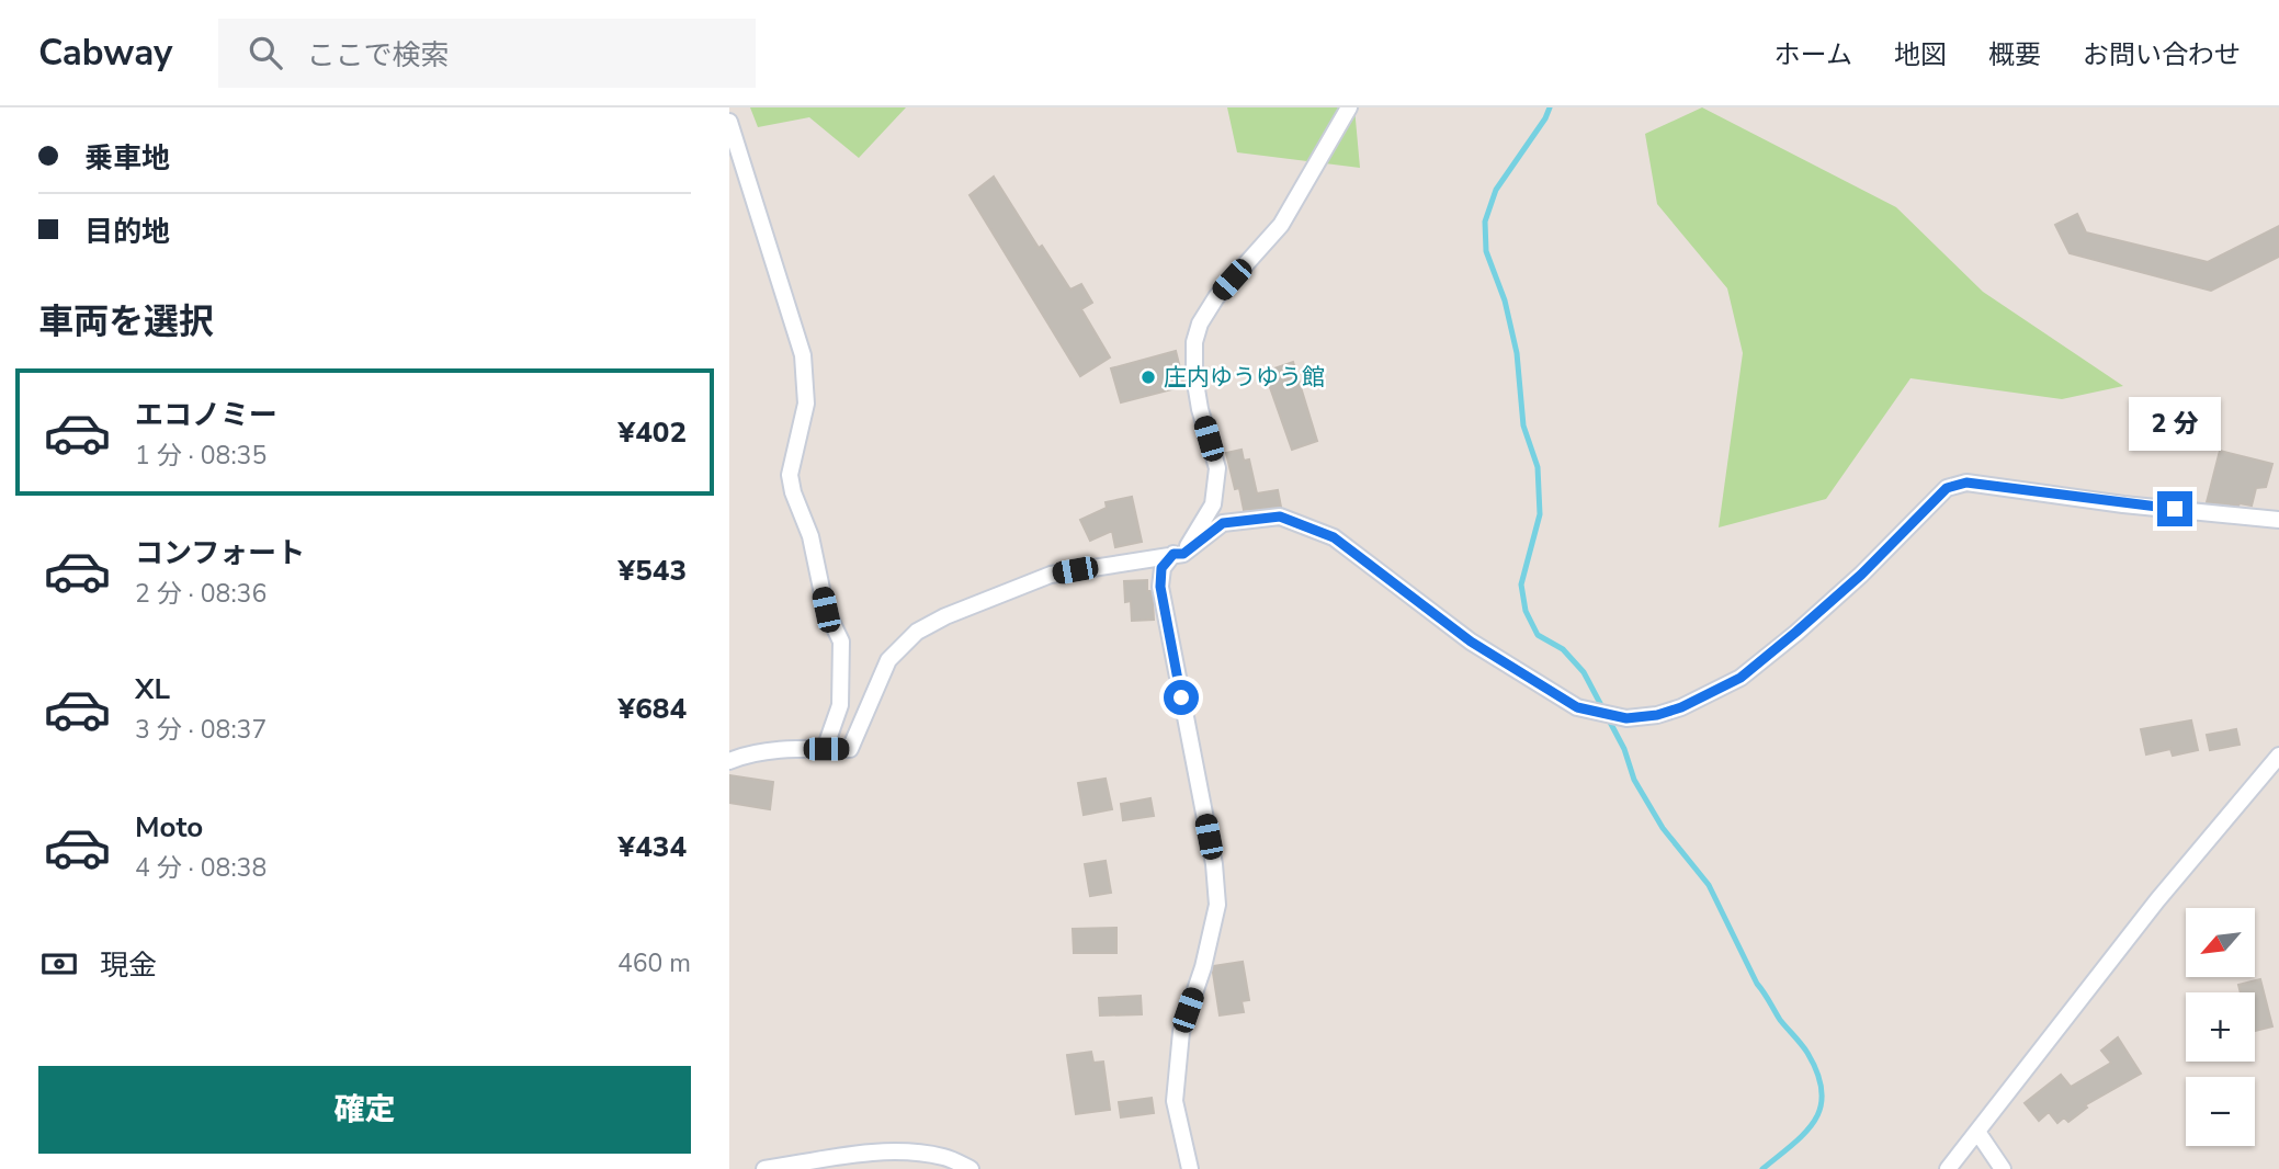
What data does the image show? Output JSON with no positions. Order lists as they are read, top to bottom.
{
  "places": ["庄内ゆうゆう館"],
  "north": "bottom left",
  "page": {
    "header": "Cabway",
    "search": "ここで検索",
    "nav": [
      "ホーム",
      "地図",
      "概要",
      "お問い合わせ"
    ],
    "banner": ["乗車地", "目的地"],
    "heading": "車両を選択",
    "list": [
      {
        "name": "エコノミー",
        "note": "1 分 · 08:35",
        "value": "¥402"
      },
      {
        "name": "コンフォート",
        "note": "2 分 · 08:36",
        "value": "¥543"
      },
      {
        "name": "XL",
        "note": "3 分 · 08:37",
        "value": "¥684"
      },
      {
        "name": "Moto",
        "note": "4 分 · 08:38",
        "value": "¥434"
      }
    ],
    "bubble": "2 分",
    "map_buttons": ["+", "−"],
    "pay": ["現金", "460 m"],
    "buttons": "確定"
  }
}
